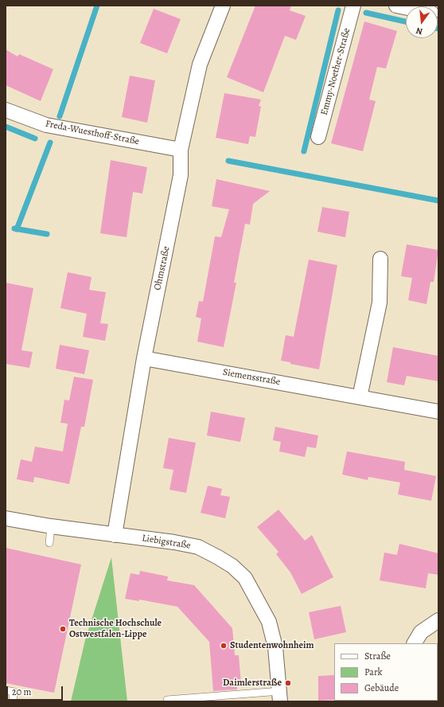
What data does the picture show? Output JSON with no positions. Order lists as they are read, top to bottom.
{
  "streets": {
    "street": [
      "Emmy-Noether-Straße",
      "Freda-Wuesthoff-Straße",
      "Ohmstraße",
      "Siemensstraße",
      "Liebigstraße"
    ]
  },
  "crossings": [
    ["Freda-Wuesthoff-Straße", "Ohmstraße"],
    ["Ohmstraße", "Siemensstraße"],
    ["Ohmstraße", "Liebigstraße"]
  ],
  "places": ["Technische Hochschule Ostwestfalen-Lippe", "Studentenwohnheim", "Daimlerstraße"],
  "legend": ["Straße", "Park", "Gebäude"],
  "scale_bar": "20 m",
  "north": "bottom"
}
